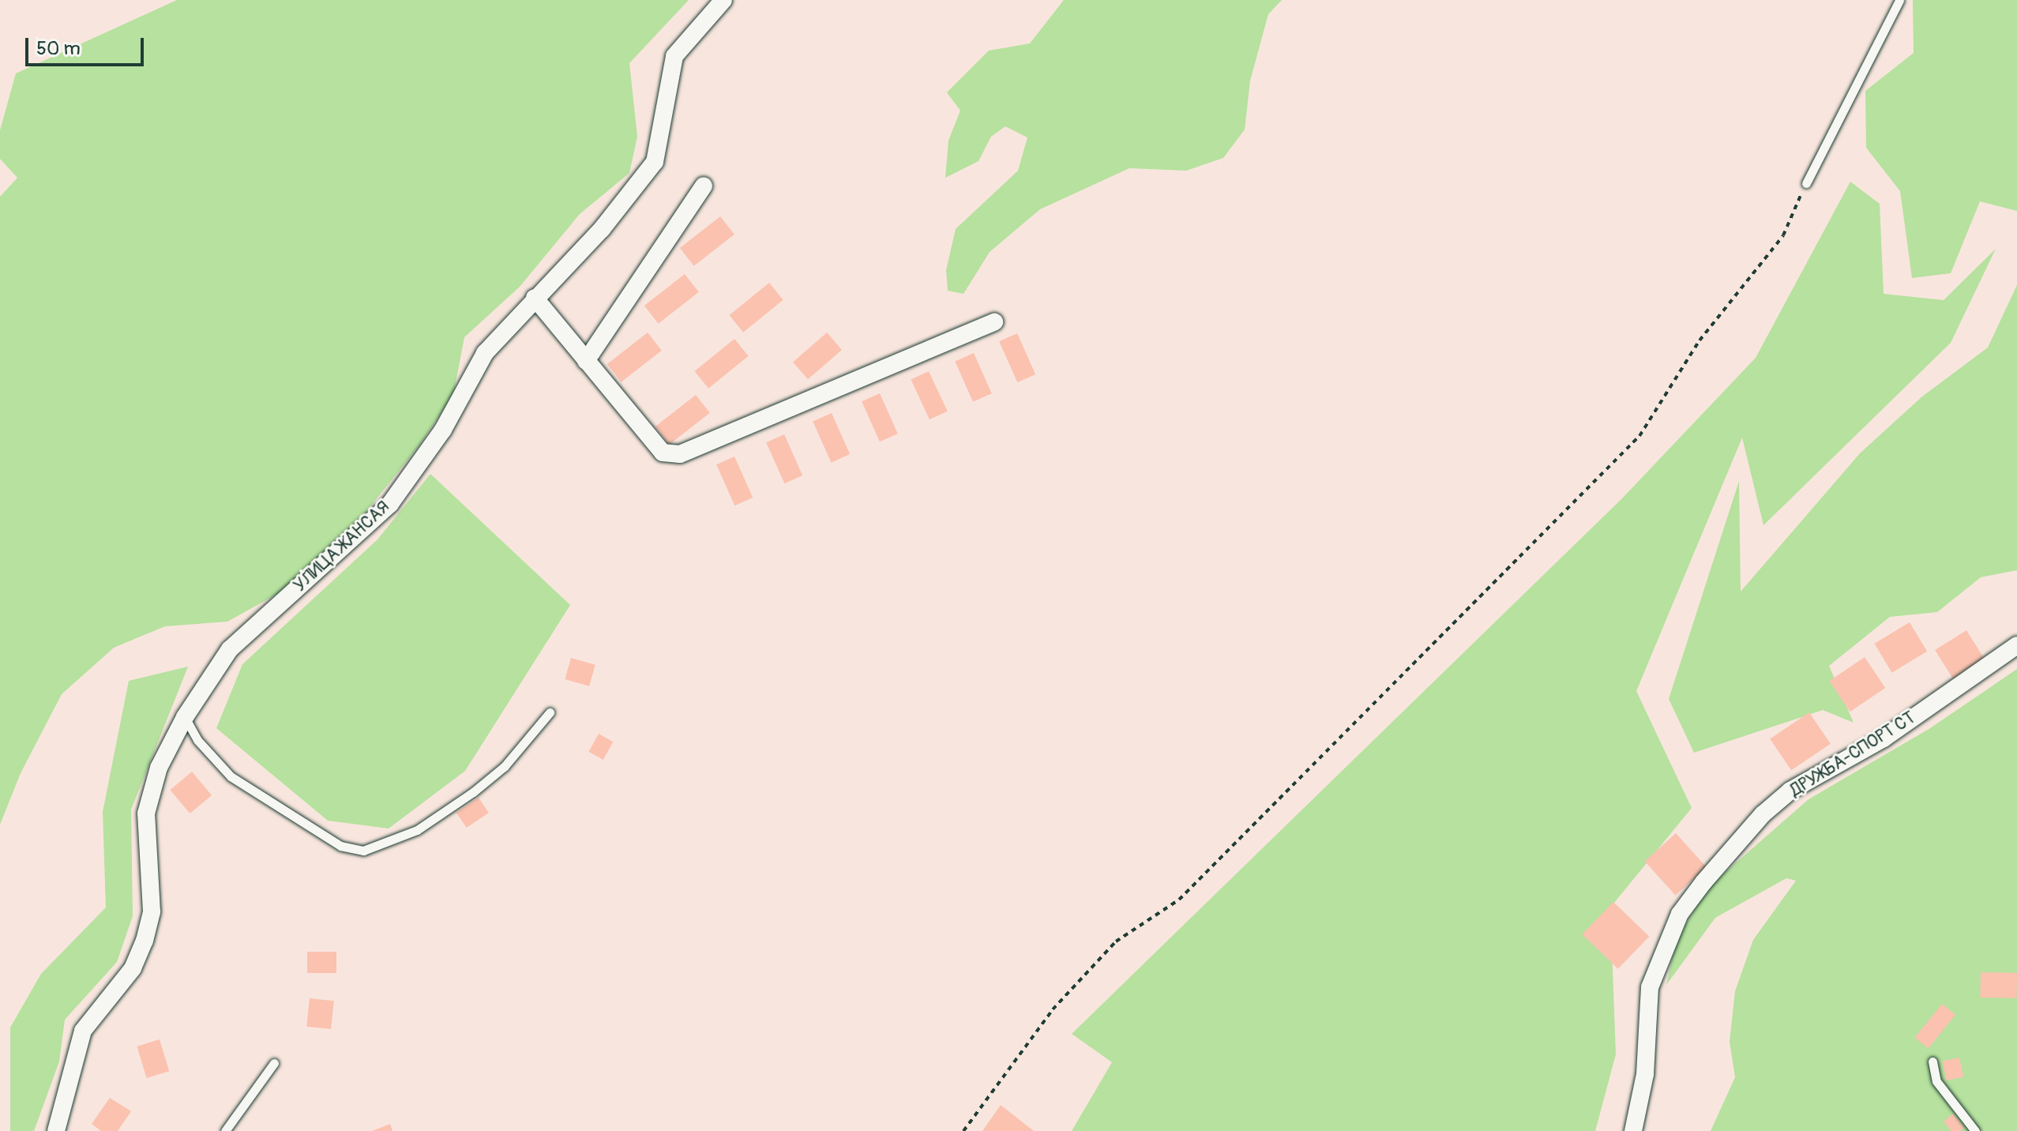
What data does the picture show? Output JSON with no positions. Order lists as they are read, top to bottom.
{
  "streets": {
    "street": ["УЛИЦА ЖАНСАЯ", "ДРУЖБА-СПОРТ СТ"]
  },
  "scale_bar": "50 m"
}
